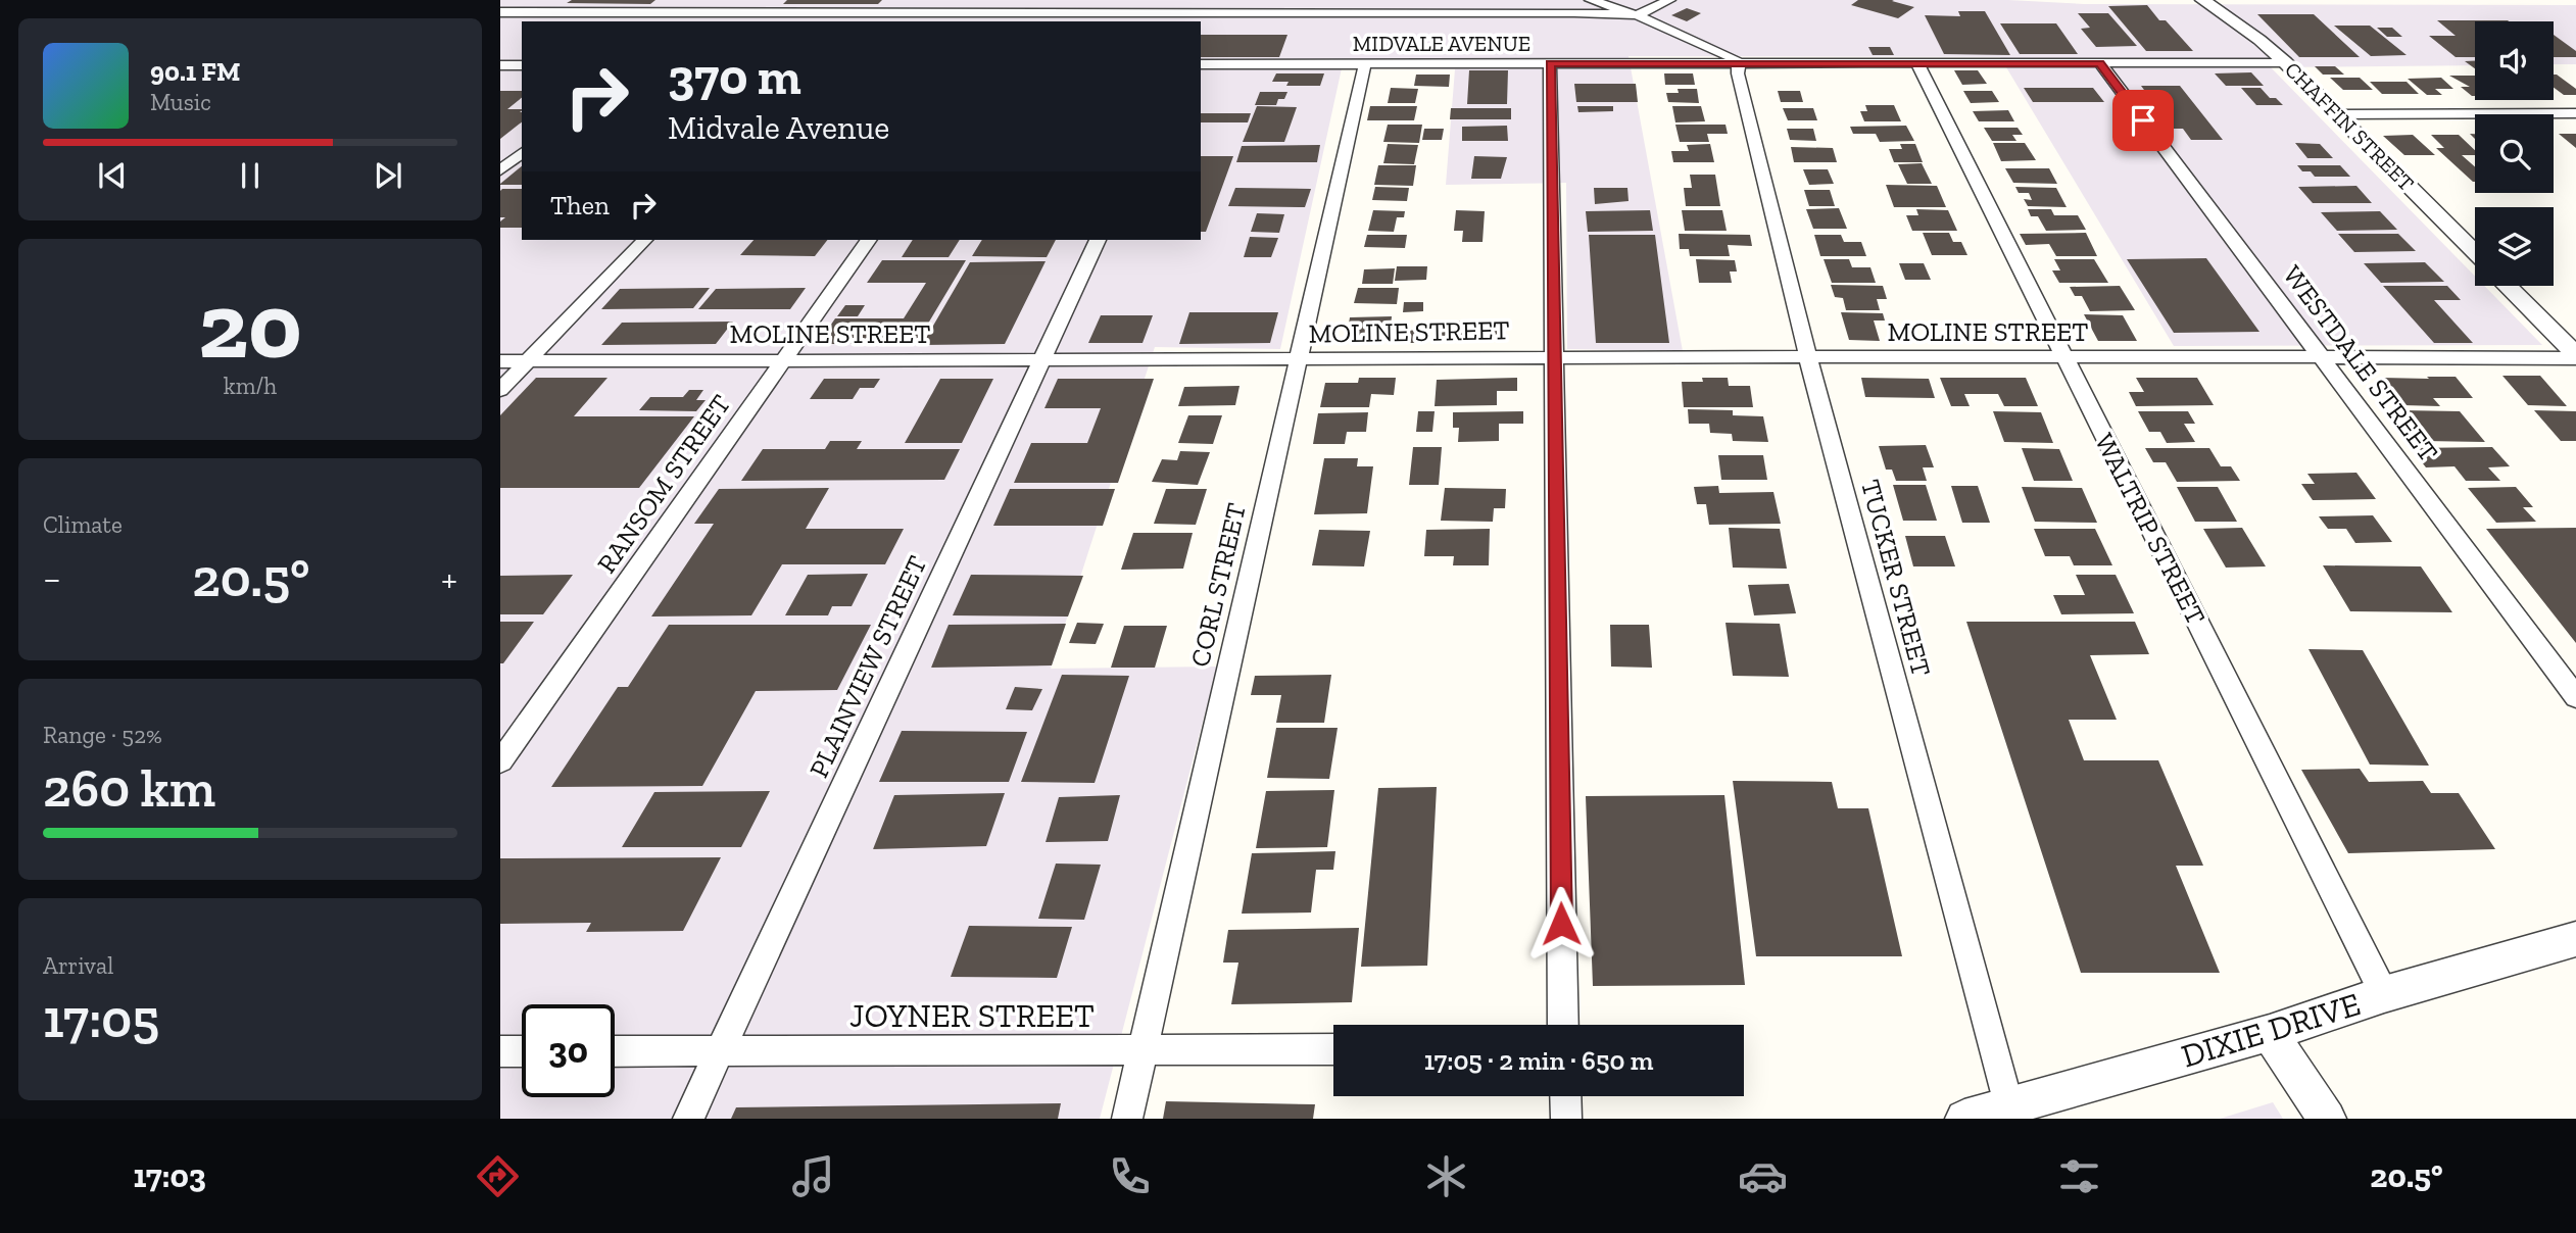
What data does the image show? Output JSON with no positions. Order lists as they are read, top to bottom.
{
  "streets": {
    "street": [
      "MIDVALE AVENUE",
      "CHAFFIN STREET",
      "MOLINE STREET",
      "WESTDALE STREET",
      "RANSOM STREET",
      "WALTRIP STREET",
      "TUCKER STREET",
      "CORL STREET",
      "PLAINVIEW STREET",
      "JOYNER STREET",
      "DIXIE DRIVE"
    ]
  },
  "crossings": [
    ["MIDVALE AVENUE", "CHAFFIN STREET"],
    ["MIDVALE AVENUE", "WESTDALE STREET"],
    ["MIDVALE AVENUE", "WALTRIP STREET"],
    ["MIDVALE AVENUE", "TUCKER STREET"],
    ["MIDVALE AVENUE", "CORL STREET"],
    ["MOLINE STREET", "WESTDALE STREET"],
    ["MOLINE STREET", "RANSOM STREET"],
    ["MOLINE STREET", "WALTRIP STREET"],
    ["MOLINE STREET", "TUCKER STREET"],
    ["MOLINE STREET", "CORL STREET"],
    ["MOLINE STREET", "PLAINVIEW STREET"],
    ["WALTRIP STREET", "DIXIE DRIVE"],
    ["TUCKER STREET", "DIXIE DRIVE"],
    ["CORL STREET", "JOYNER STREET"],
    ["PLAINVIEW STREET", "JOYNER STREET"]
  ],
  "page": {
    "turn": ["370 m", "Midvale Avenue"],
    "song": ["90.1 FM", "Music"],
    "then": "Then",
    "tile": [
      ["20", "km/h"],
      "Climate",
      ["Range · 52%", "260 km"],
      ["Arrival", "17:05"]
    ],
    "heat": ["−", "20.5°", "+"],
    "limit": "30",
    "trip": "17:05 · 2 min · 650 m",
    "tabs": ["17:03", "20.5°"]
  }
}
